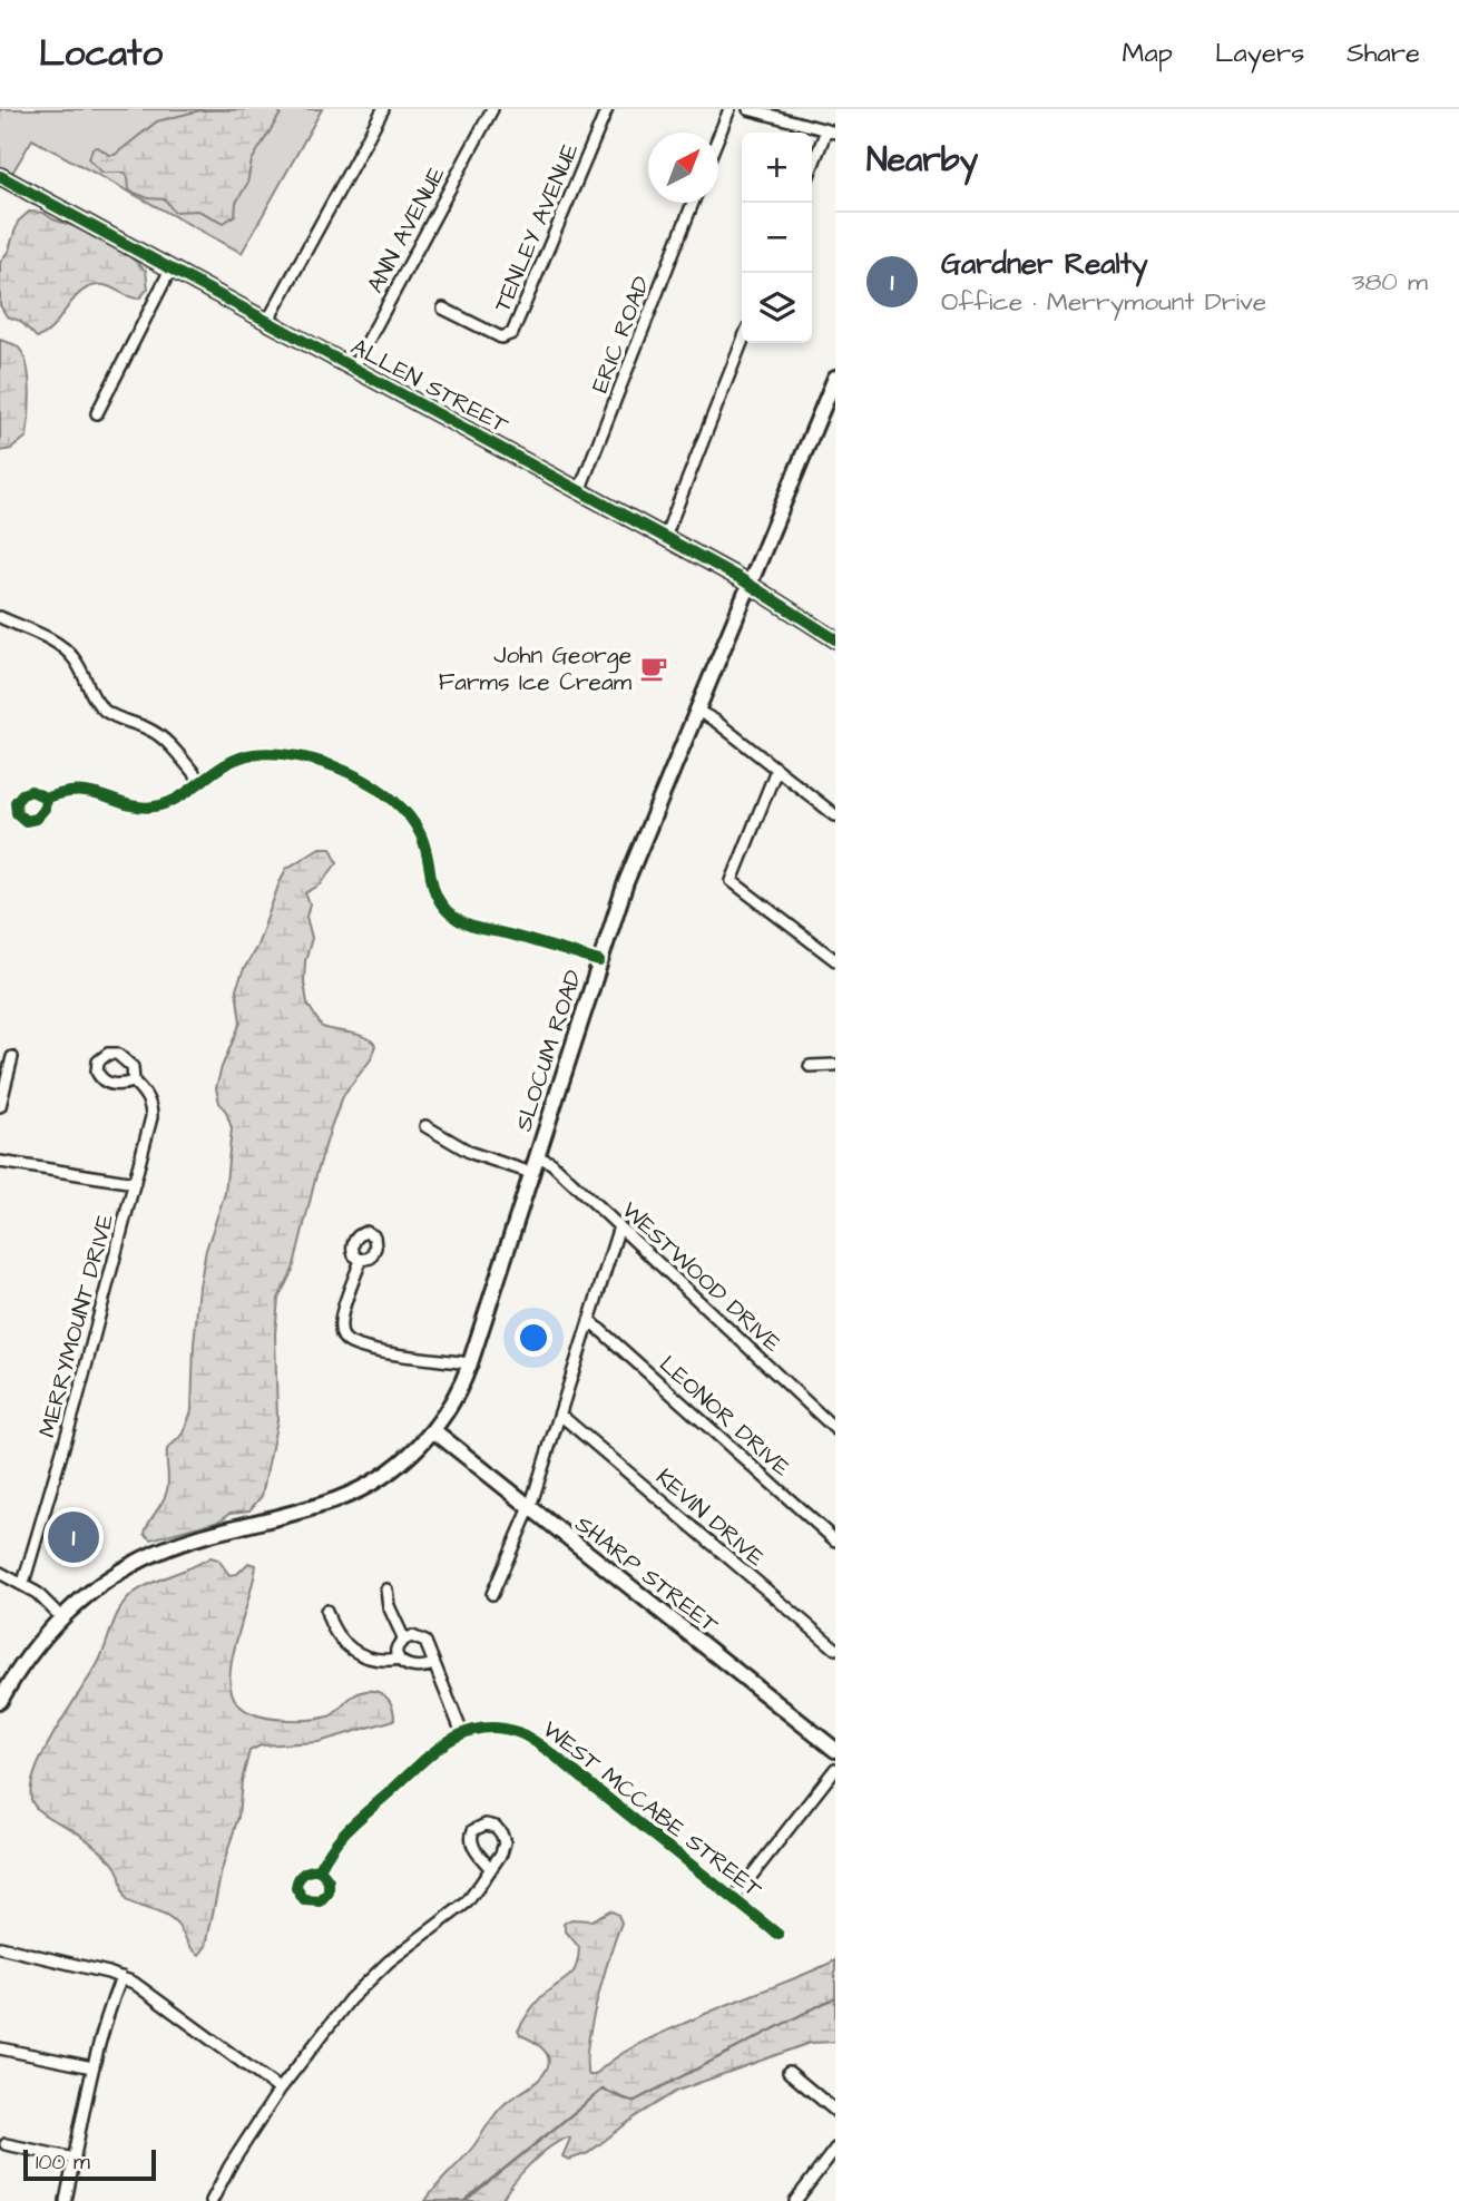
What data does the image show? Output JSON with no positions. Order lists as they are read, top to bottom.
{
  "streets": {
    "main road": ["ALLEN STREET", "SLOCUM ROAD", "SHARP STREET"],
    "street": [
      "TENLEY AVENUE",
      "ANN AVENUE",
      "ERIC ROAD",
      "WESTWOOD DRIVE",
      "MERRYMOUNT DRIVE",
      "LEONOR DRIVE",
      "KEVIN DRIVE",
      "WEST MCCABE STREET"
    ]
  },
  "crossings": [
    ["ANN AVENUE", "ALLEN STREET"],
    ["ERIC ROAD", "ALLEN STREET"],
    ["ALLEN STREET", "SLOCUM ROAD"],
    ["SLOCUM ROAD", "WESTWOOD DRIVE"],
    ["SLOCUM ROAD", "SHARP STREET"]
  ],
  "places": {
    "cafe": ["John George Farms Ice Cream"]
  },
  "scale_bar": "100 m",
  "north": "top right",
  "page": {
    "header": "Locato",
    "nav": ["Map", "Layers", "Share"],
    "heading": "Nearby",
    "map_buttons": ["+", "−"],
    "list": [
      {
        "mark": "1",
        "name": "Gardner Realty",
        "note": "Office · Merrymount Drive",
        "value": "380 m"
      }
    ],
    "pins": "1",
    "scale": "100 m"
  }
}
